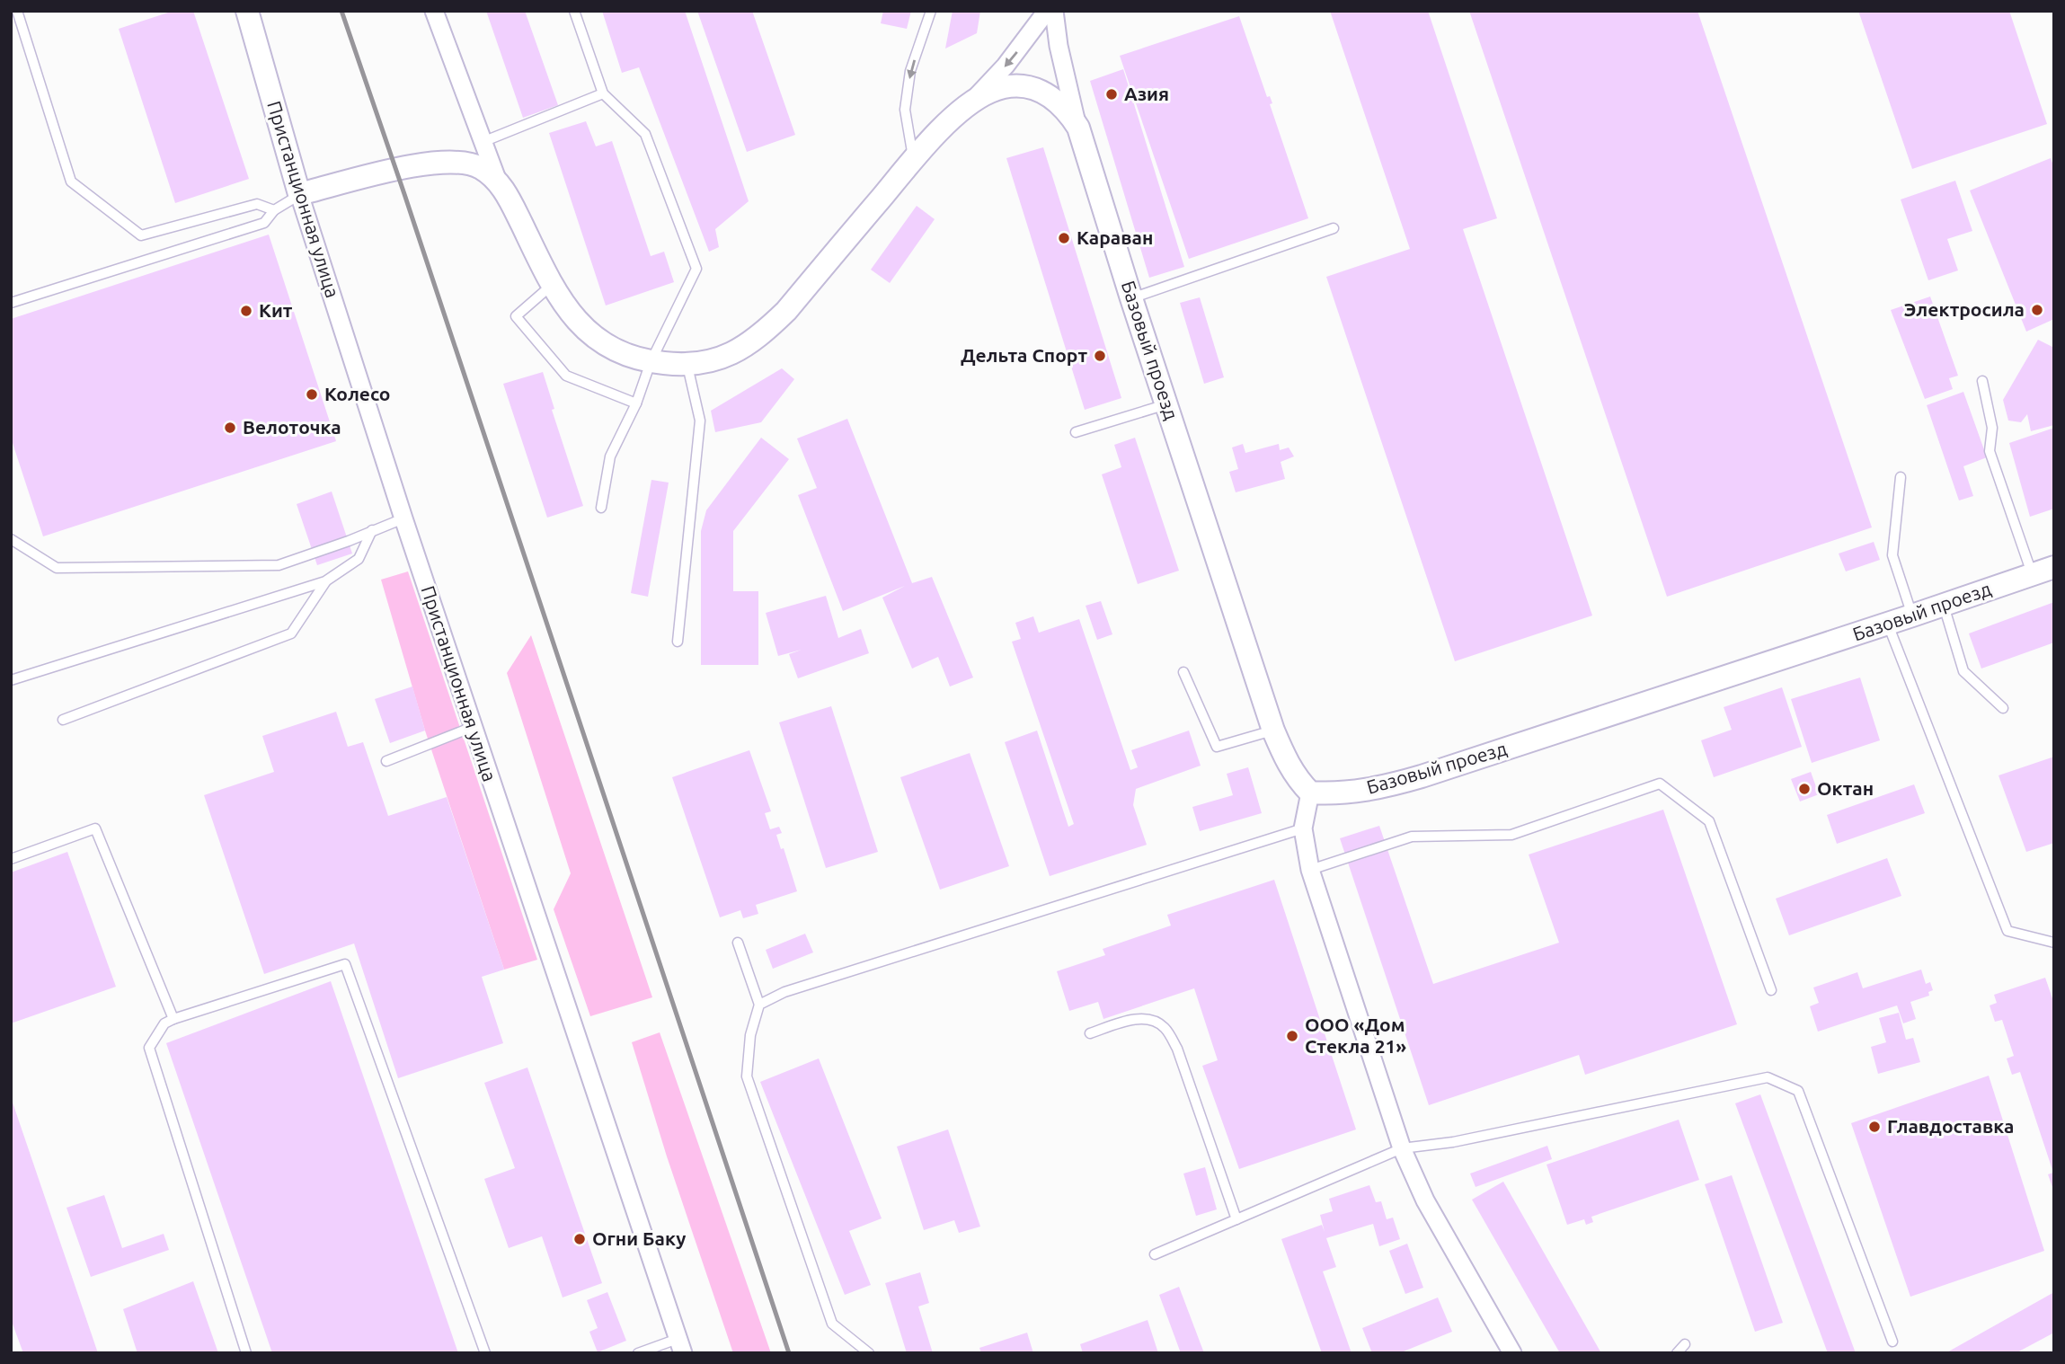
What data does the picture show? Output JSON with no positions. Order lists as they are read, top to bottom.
{
  "streets": {
    "street": ["Пристанционная улица", "Базовый проезд"]
  },
  "crossings": [
    ["Пристанционная улица", "Базовый проезд"]
  ],
  "places": [
    "Азия",
    "Караван",
    "Электросила",
    "Кит",
    "Дельта Спорт",
    "Колесо",
    "Велоточка",
    "Октан",
    "ООО «Дом Стекла 21»",
    "Главдоставка",
    "Огни Баку"
  ]
}
